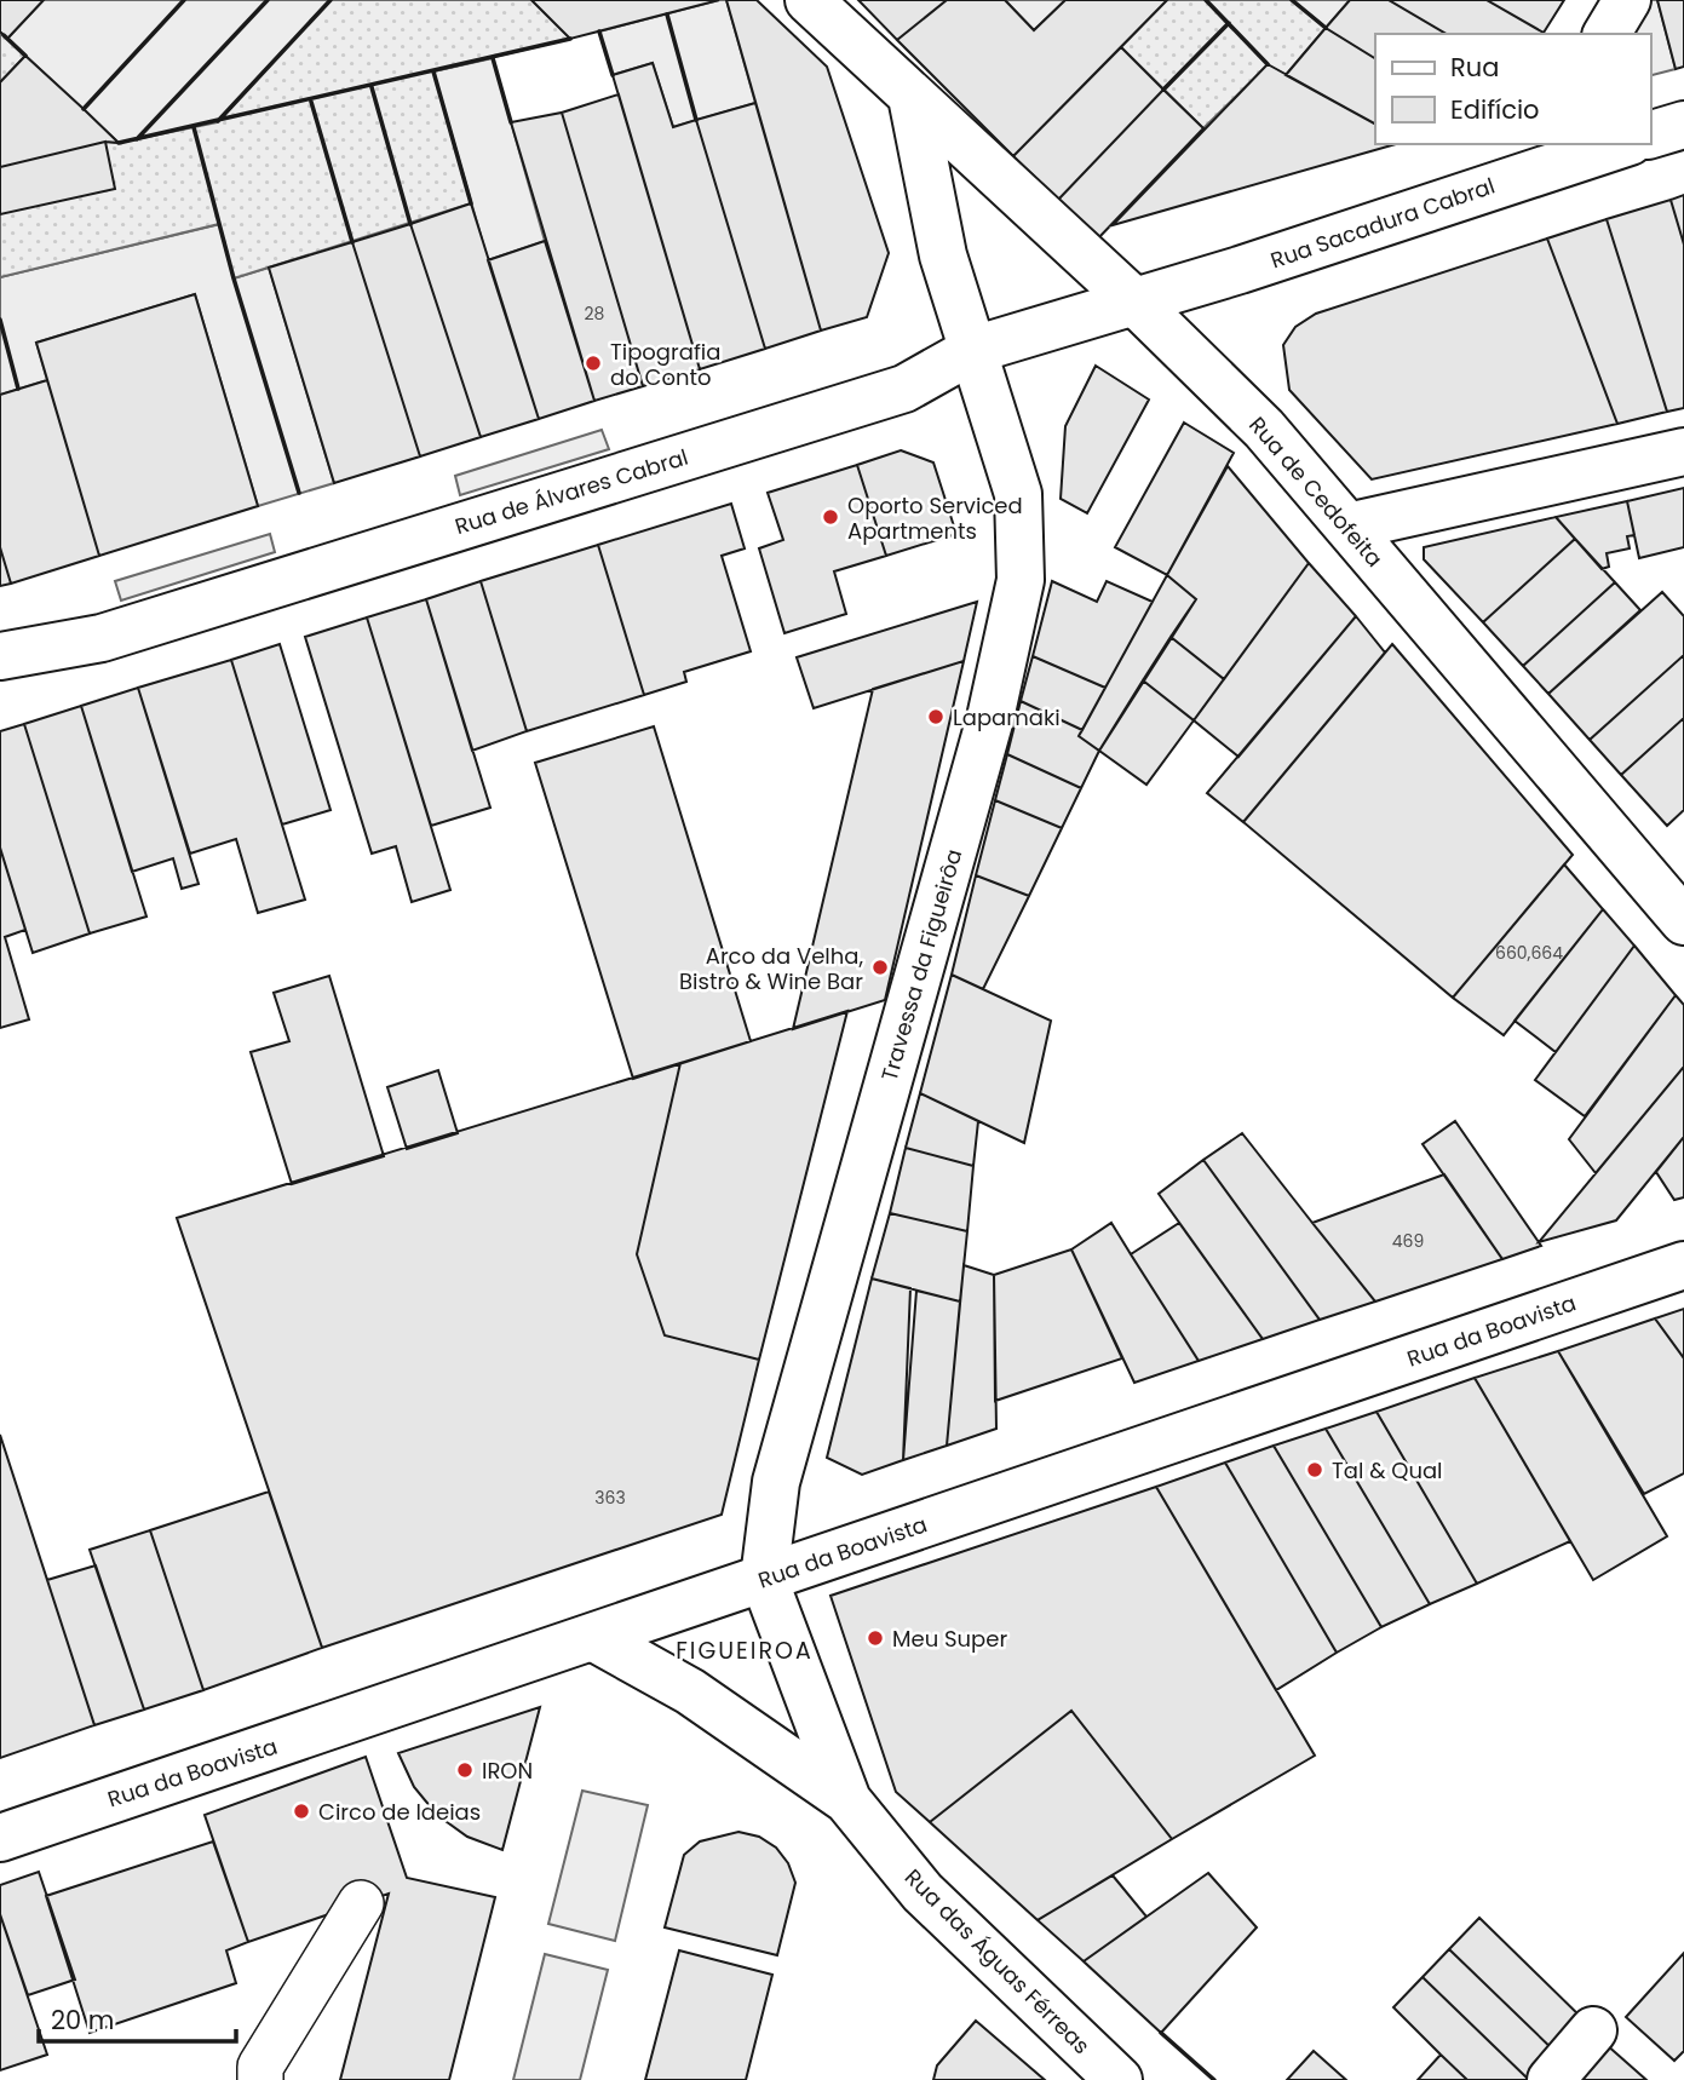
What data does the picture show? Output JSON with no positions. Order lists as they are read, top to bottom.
{
  "streets": {
    "street": [
      "Rua Sacadura Cabral",
      "Rua de Álvares Cabral",
      "Rua de Cedofeita",
      "Travessa da Figueirôa",
      "Rua da Boavista",
      "Rua das Águas Férreas"
    ]
  },
  "crossings": [
    ["Rua Sacadura Cabral", "Rua de Álvares Cabral"],
    ["Rua Sacadura Cabral", "Rua de Cedofeita"],
    ["Rua de Álvares Cabral", "Rua de Cedofeita"],
    ["Rua de Álvares Cabral", "Travessa da Figueirôa"],
    ["Travessa da Figueirôa", "Rua da Boavista"],
    ["Travessa da Figueirôa", "Rua das Águas Férreas"],
    ["Rua da Boavista", "Rua das Águas Férreas"]
  ],
  "districts": ["FIGUEIROA"],
  "places": [
    "Tipografia do Conto",
    "Oporto Serviced Apartments",
    "Lapamaki",
    "Arco da Velha, Bistro & Wine Bar",
    "Tal & Qual",
    "Meu Super",
    "IRON",
    "Circo de Ideias"
  ],
  "house_numbers": [
    "28",
    "660,664",
    "469",
    "363"
  ],
  "legend": ["Rua", "Edifício"],
  "scale_bar": "20 m"
}
